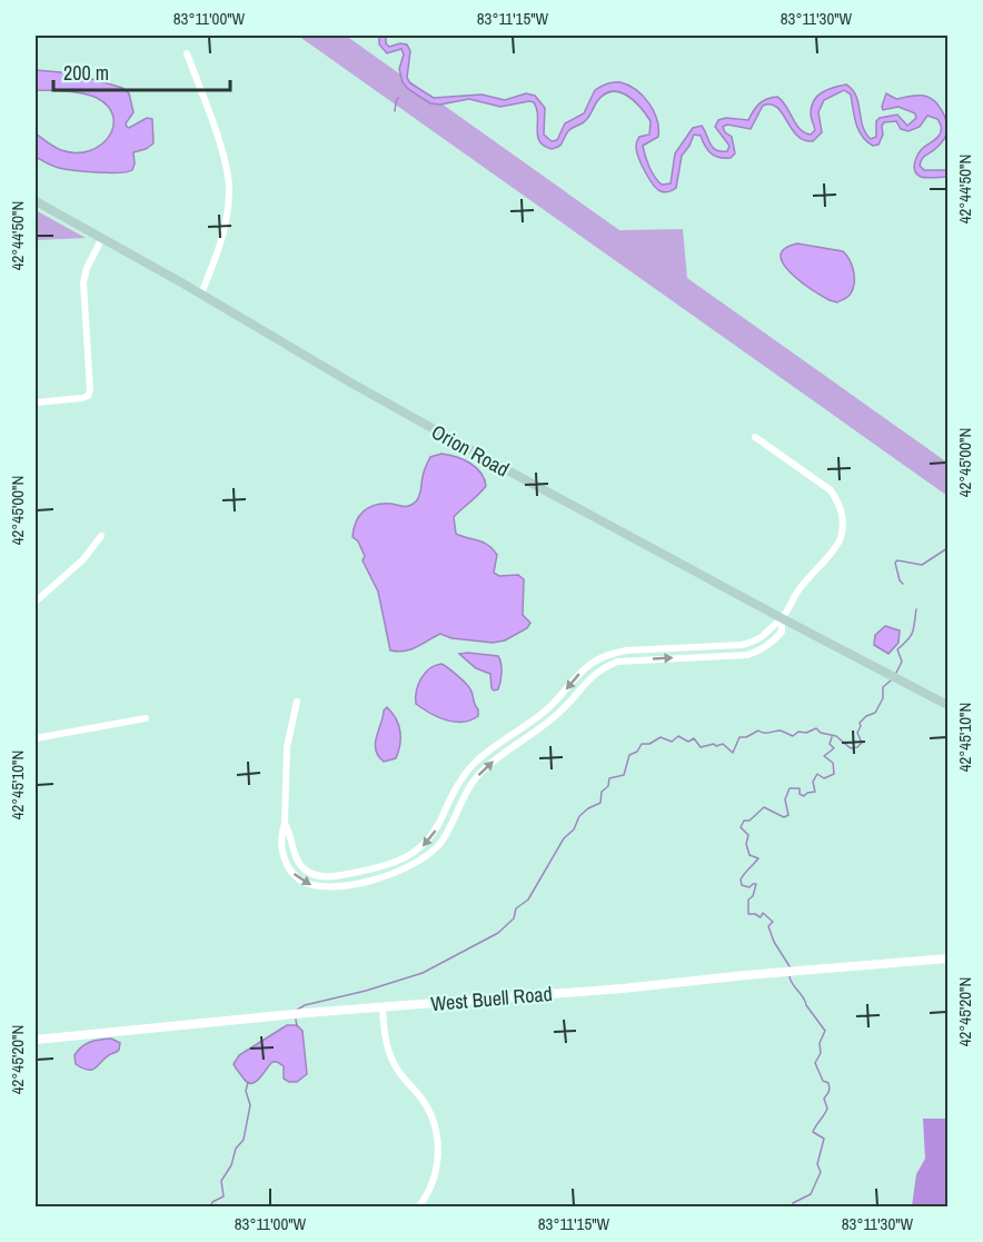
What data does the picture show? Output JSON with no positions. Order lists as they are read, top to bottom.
{
  "streets": {
    "main road": ["Orion Road"],
    "street": ["West Buell Road"]
  },
  "scale_bar": "200 m",
  "coordinates": [
    "83°11'00\"W",
    "83°11'15\"W",
    "83°11'30\"W",
    "42°44'50\"N",
    "42°45'00\"N",
    "42°45'10\"N",
    "42°45'20\"N"
  ]
}
